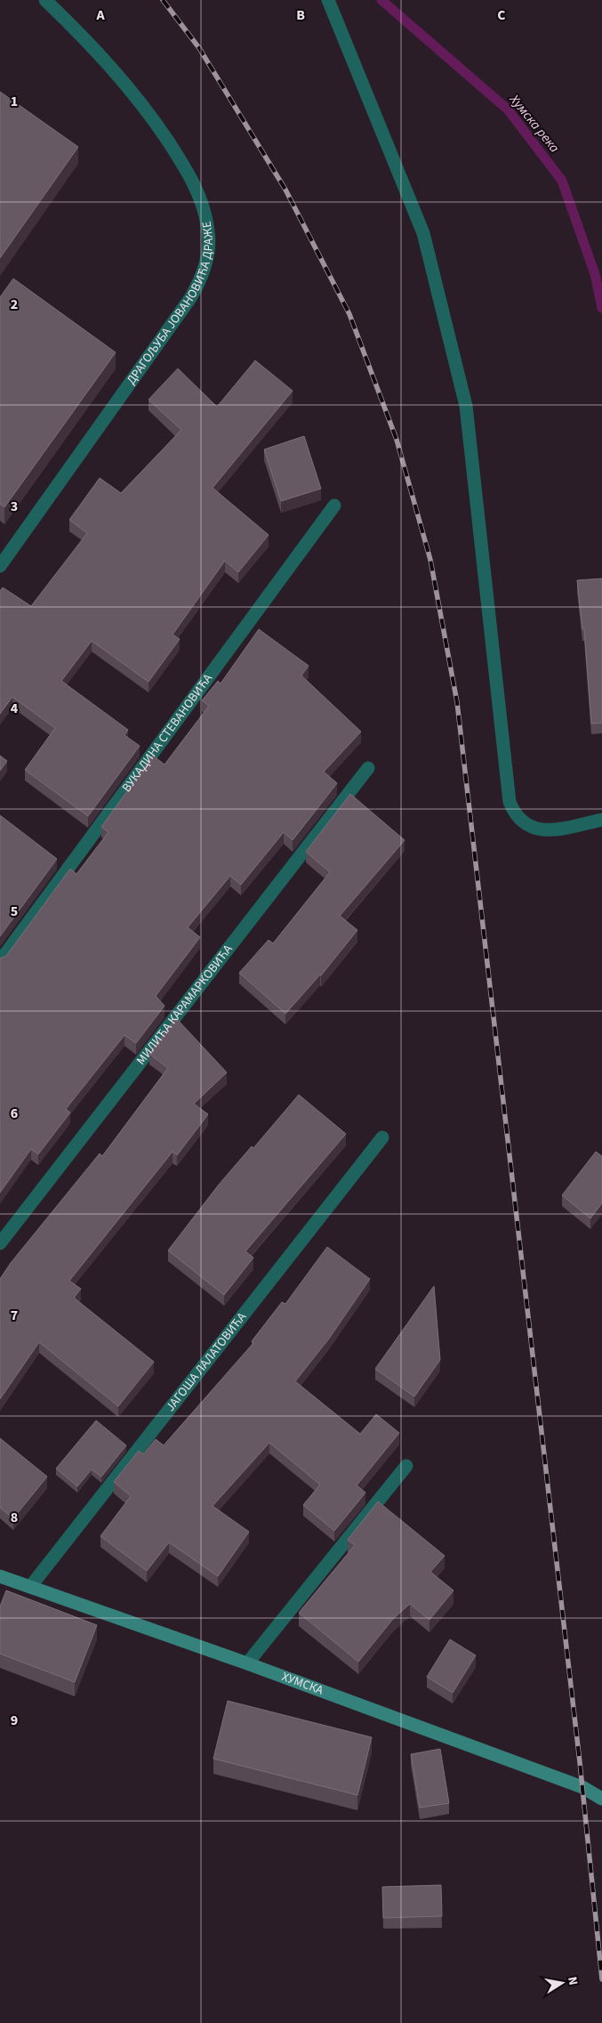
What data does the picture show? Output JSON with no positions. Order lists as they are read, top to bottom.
{
  "streets": {
    "street": [
      "ДРАГОЉУБА ЈОВАНОВИЋА ДРАЖЕ",
      "ВУКАДИНА СТЕВАНОВИЋА",
      "МИЛИЋА КАРАМАРКОВИЋА",
      "ЈАГОША ЛАЛАТОВИЋА",
      "ХУМСКА"
    ]
  },
  "crossings": [
    ["ЈАГОША ЛАЛАТОВИЋА", "ХУМСКА"]
  ],
  "water": ["Хумска река"],
  "north": "right",
  "grid": {
    "columns": ["A", "B", "C"],
    "rows": [
      "1",
      "2",
      "3",
      "4",
      "5",
      "6",
      "7",
      "8",
      "9"
    ]
  }
}
